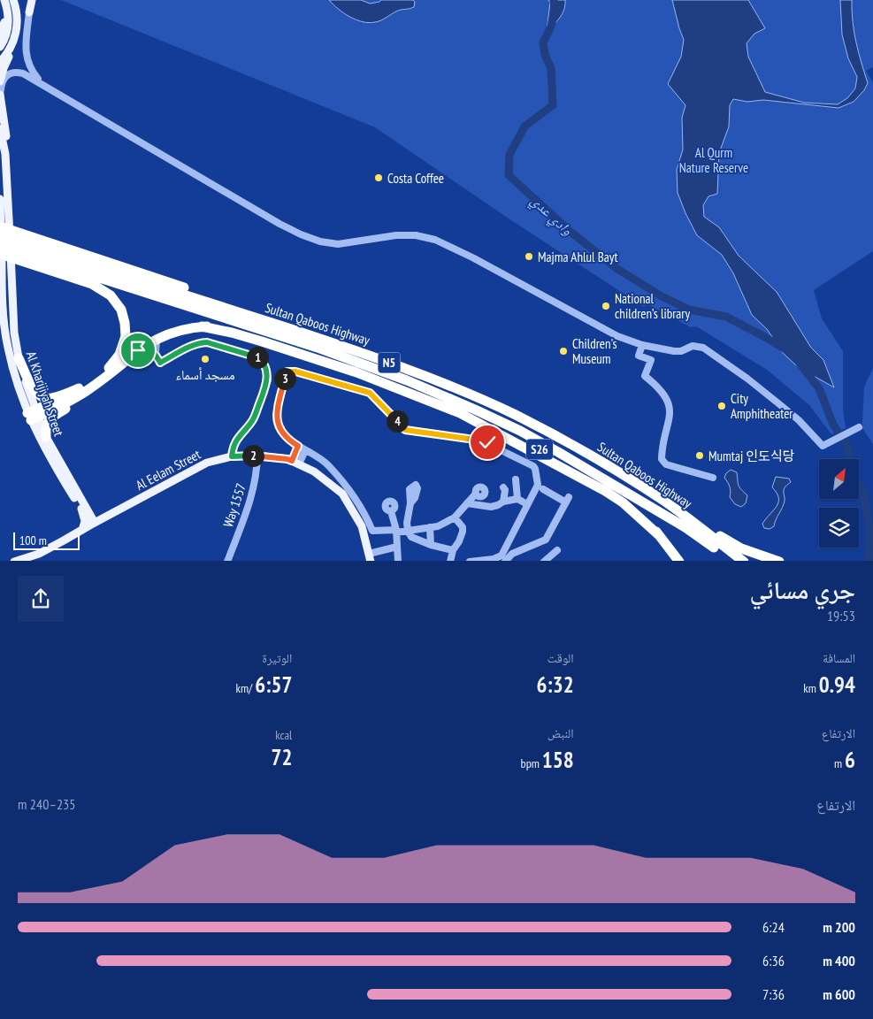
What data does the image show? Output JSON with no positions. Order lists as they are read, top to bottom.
{
  "streets": {
    "highway": ["Sultan Qaboos Highway", "N5", "S26"],
    "main road": ["Al Kharijiyah Street", "Al Eelam Street"],
    "street": ["Way 1557"]
  },
  "crossings": [
    ["Sultan Qaboos Highway", "S26"],
    ["Al Kharijiyah Street", "Al Eelam Street"],
    ["Al Eelam Street", "Way 1557"]
  ],
  "water": ["وادي عدي"],
  "parks": ["Al Qurm Nature Reserve"],
  "places": [
    "Costa Coffee",
    "Majma Ahlul Bayt",
    "National children’s library",
    "Children's Museum",
    "مسجد أسماء",
    "City Amphitheater",
    "Mumtaj 인도식당"
  ],
  "scale_bar": "100 m",
  "north": "top right",
  "page": {
    "pins": [
      "1",
      "3",
      "4",
      "2"
    ],
    "scale": "100 m",
    "heading": ["جري مسائي", "19:53"],
    "stats": [
      ["المسافة", "0.94 km"],
      ["الوقت", "6:32"],
      ["الوتيرة", "6:57 /km"],
      ["الارتفاع", "6 m"],
      ["النبض", "158 bpm"],
      ["kcal", "72"]
    ],
    "chart": ["الارتفاع", "235–240 m"],
    "list": [
      {
        "name": "200 m",
        "note": "6:24"
      },
      {
        "name": "400 m",
        "note": "6:36"
      },
      {
        "name": "600 m",
        "note": "7:36"
      }
    ]
  }
}
